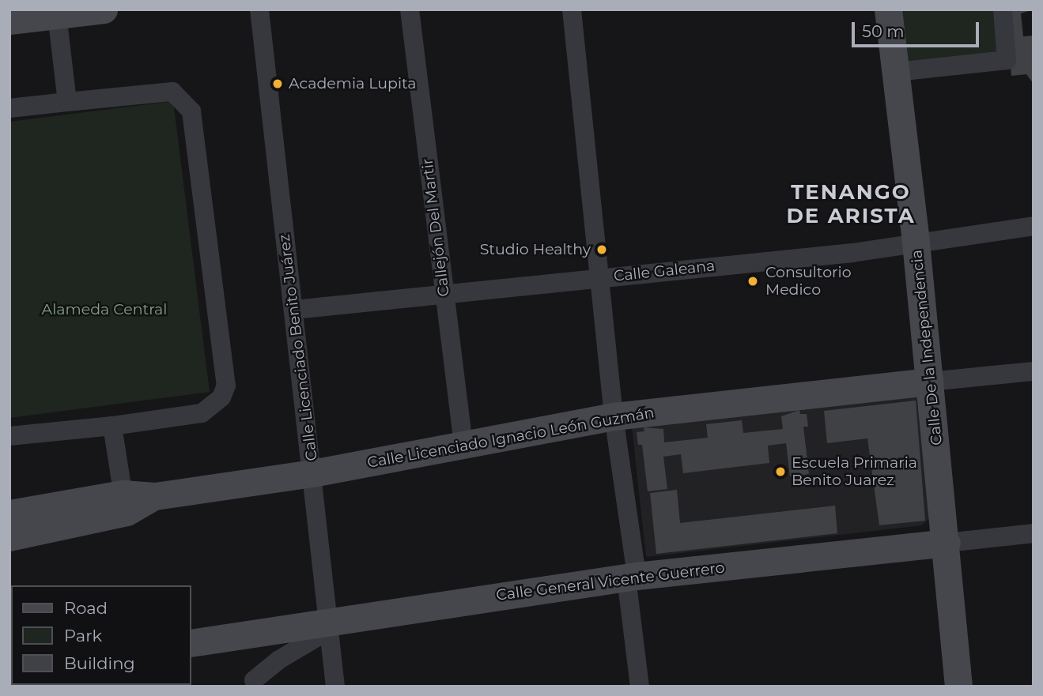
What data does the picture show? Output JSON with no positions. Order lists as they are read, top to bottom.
{
  "streets": {
    "street": [
      "Callejón Del Martir",
      "Calle Galeana",
      "Calle Licenciado Benito Juárez",
      "Calle De la Independencia",
      "Calle Licenciado Ignacio León Guzmán",
      "Calle General Vicente Guerrero"
    ]
  },
  "crossings": [
    ["Callejón Del Martir", "Calle Galeana"],
    ["Callejón Del Martir", "Calle Licenciado Ignacio León Guzmán"],
    ["Calle Galeana", "Calle Licenciado Benito Juárez"],
    ["Calle Galeana", "Calle De la Independencia"],
    ["Calle Licenciado Benito Juárez", "Calle Licenciado Ignacio León Guzmán"],
    ["Calle Licenciado Benito Juárez", "Calle General Vicente Guerrero"],
    ["Calle De la Independencia", "Calle Licenciado Ignacio León Guzmán"],
    ["Calle De la Independencia", "Calle General Vicente Guerrero"]
  ],
  "districts": ["TENANGO DE ARISTA"],
  "parks": ["Alameda Central"],
  "places": [
    "Academia Lupita",
    "Studio Healthy",
    "Consultorio Medico",
    "Escuela Primaria Benito Juarez"
  ],
  "legend": ["Road", "Park", "Building"],
  "scale_bar": "50 m"
}
